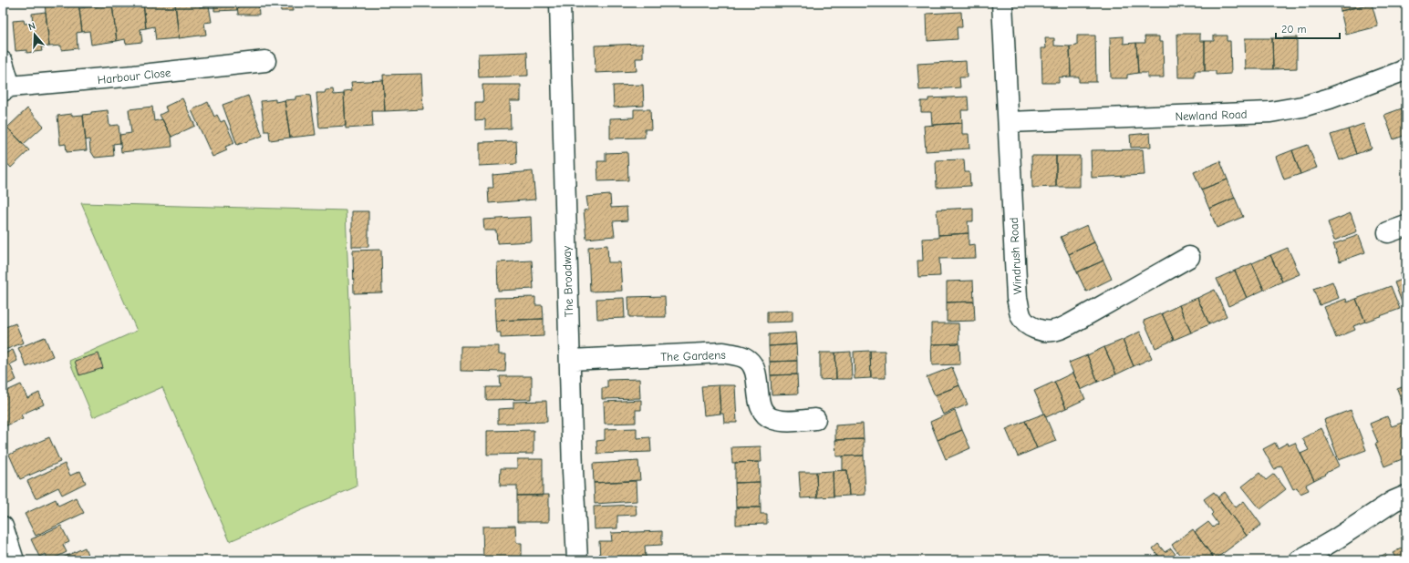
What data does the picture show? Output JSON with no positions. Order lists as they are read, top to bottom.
{
  "streets": {
    "street": [
      "Harbour Close",
      "Newland Road",
      "Windrush Road",
      "The Broadway",
      "The Gardens"
    ]
  },
  "crossings": [
    ["Newland Road", "Windrush Road"],
    ["The Broadway", "The Gardens"]
  ],
  "scale_bar": "20 m",
  "north": "top"
}
